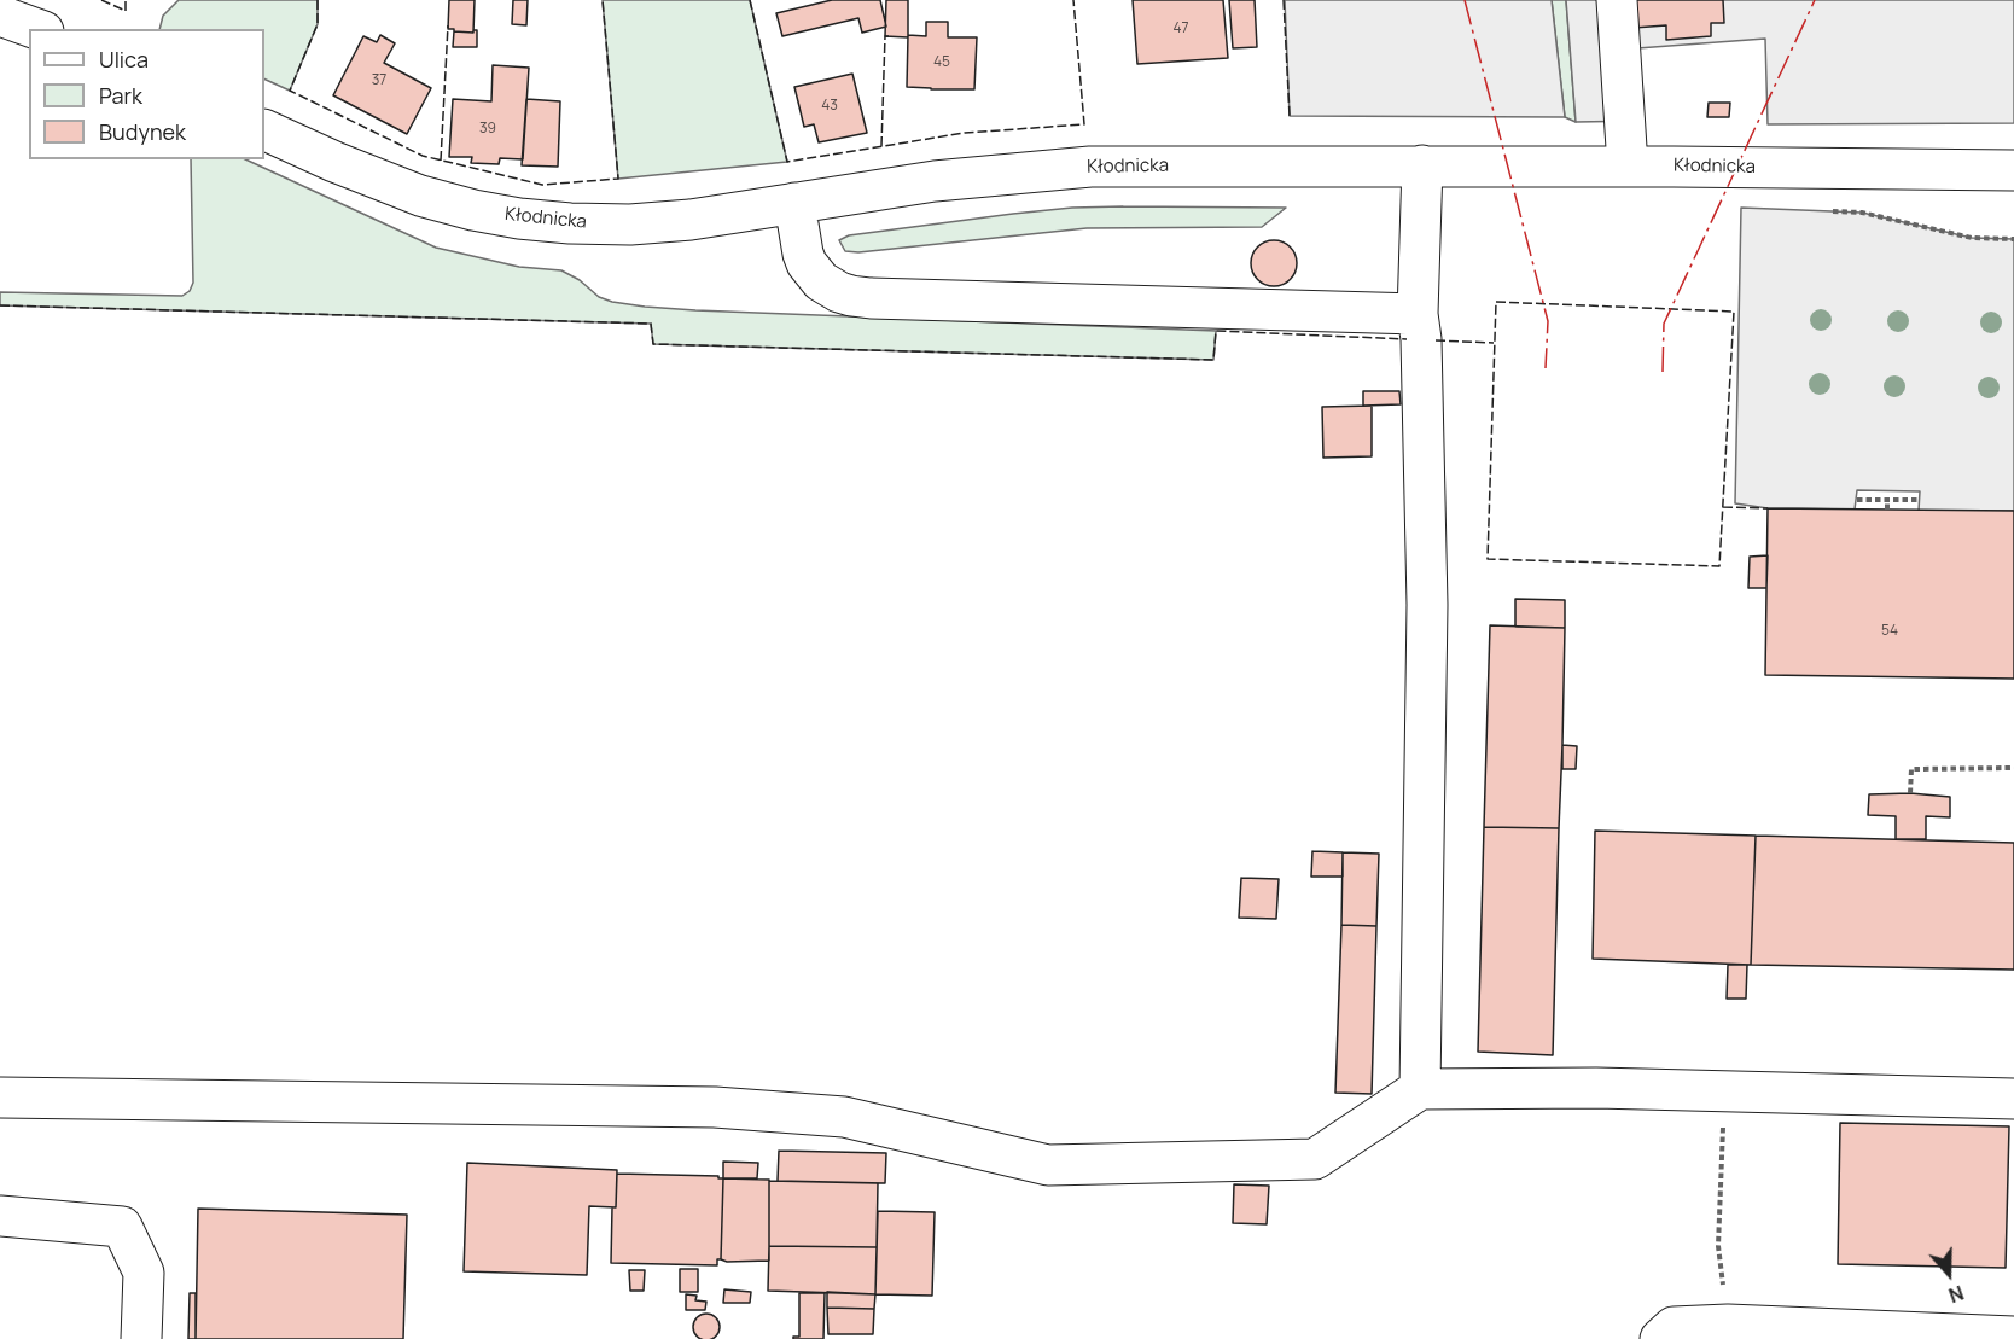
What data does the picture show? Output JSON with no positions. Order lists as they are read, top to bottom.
{
  "streets": {
    "street": ["Kłodnicka"]
  },
  "house_numbers": [
    "47",
    "45",
    "37",
    "43",
    "39",
    "54"
  ],
  "legend": ["Ulica", "Park", "Budynek"],
  "north": "bottom"
}
